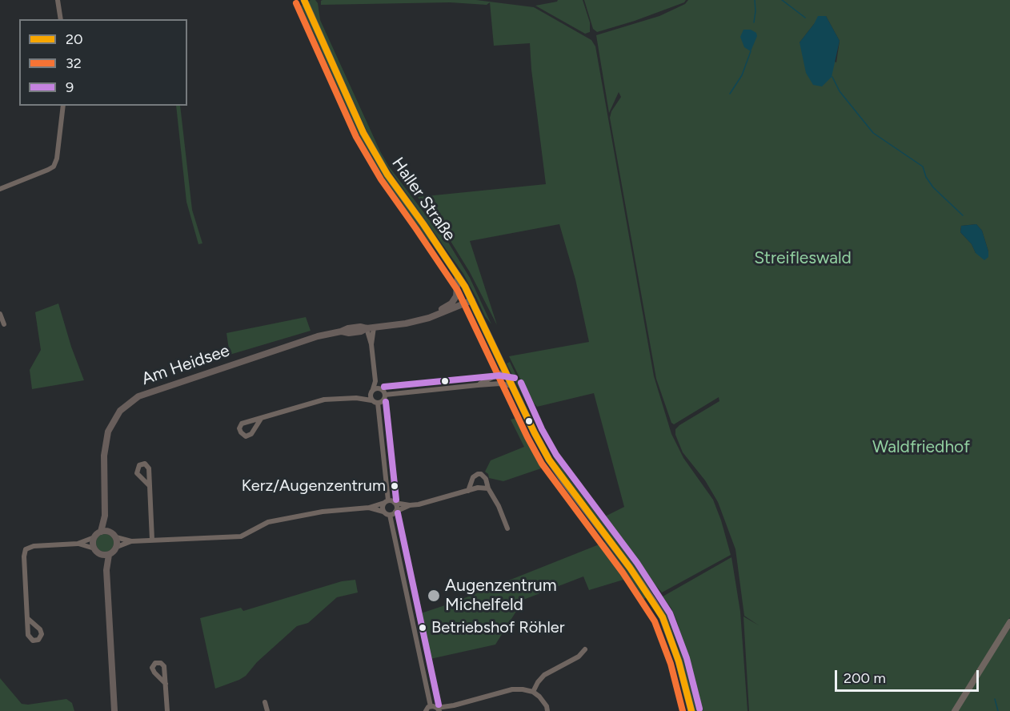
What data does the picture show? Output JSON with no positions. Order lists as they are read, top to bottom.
{
  "streets": {
    "main road": ["Haller Straße", "Am Heidsee"]
  },
  "parks": ["Streifleswald", "Waldfriedhof"],
  "places": ["Kerz/Augenzentrum", "Augenzentrum Michelfeld", "Betriebshof Röhler"],
  "lines": ["transit line 20", "transit line 32", "transit line 9"],
  "legend": ["20", "32", "9"],
  "scale_bar": "200 m"
}
